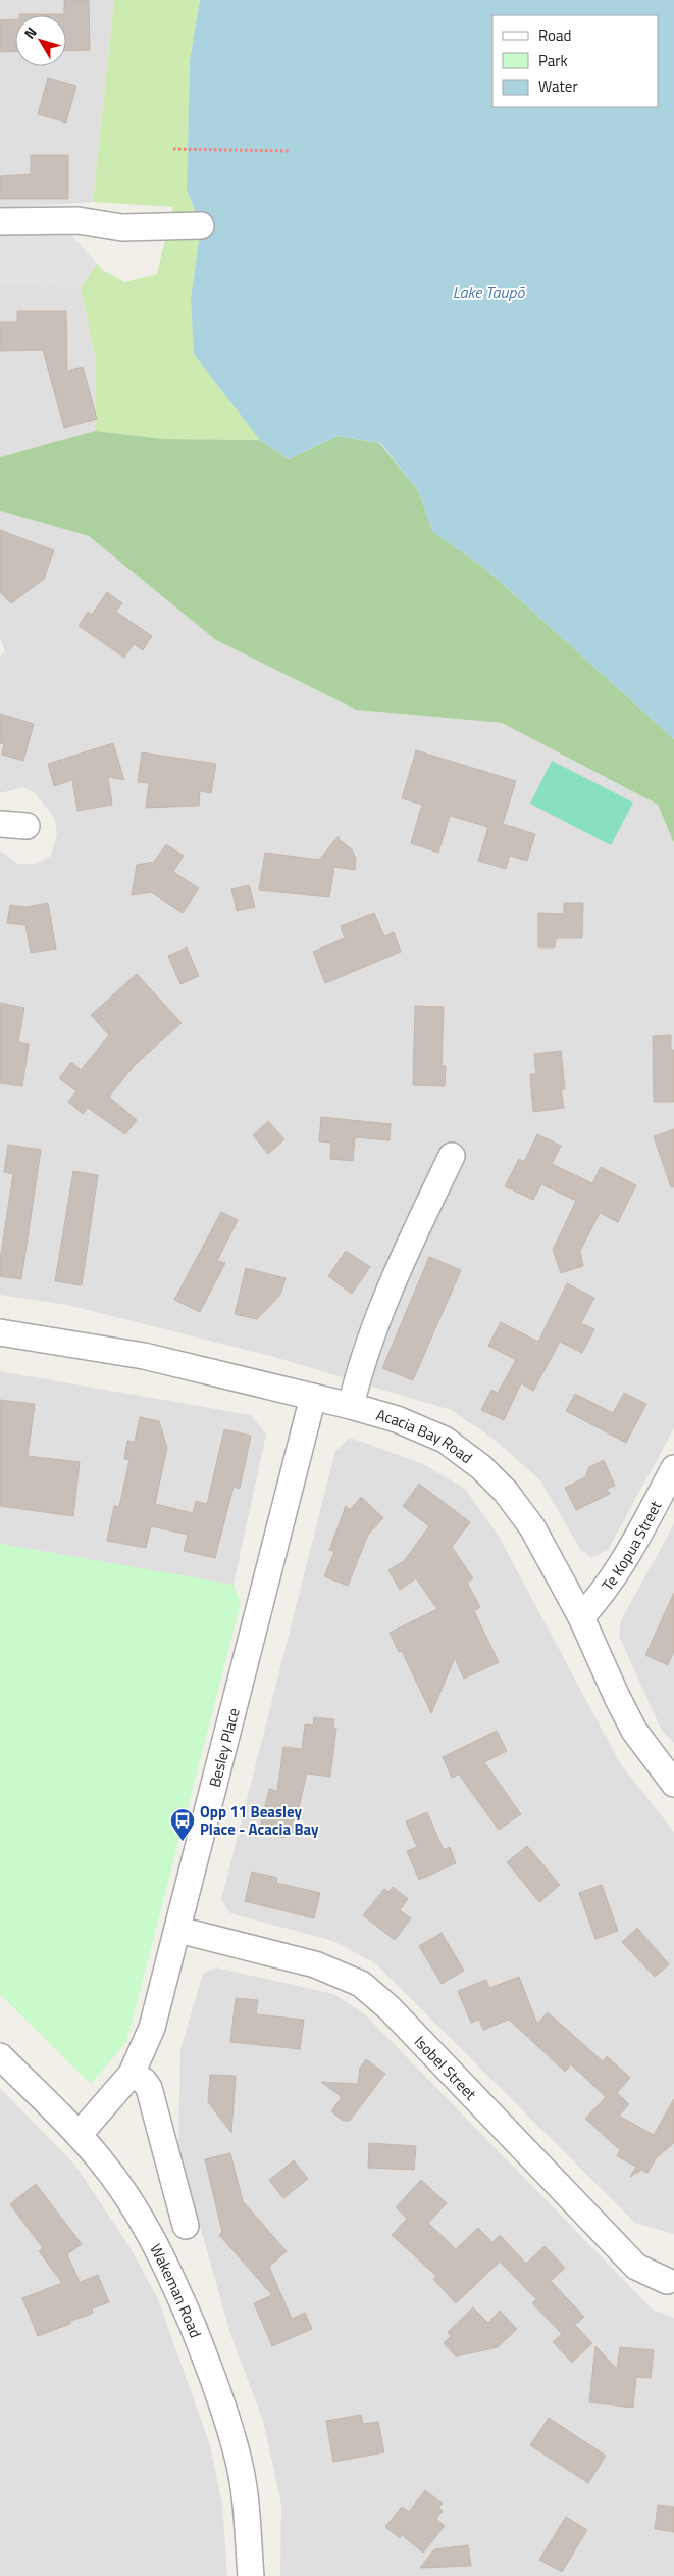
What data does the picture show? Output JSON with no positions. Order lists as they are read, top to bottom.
{
  "streets": {
    "street": [
      "Acacia Bay Road",
      "Te Kopua Street",
      "Besley Place",
      "Isobel Street",
      "Wakeman Road"
    ]
  },
  "crossings": [
    ["Acacia Bay Road", "Te Kopua Street"],
    ["Acacia Bay Road", "Besley Place"],
    ["Besley Place", "Isobel Street"],
    ["Besley Place", "Wakeman Road"]
  ],
  "water": ["Lake Taupō"],
  "places": {
    "bus stop": ["Opp 11 Beasley Place - Acacia Bay"]
  },
  "legend": ["Road", "Park", "Water"],
  "north": "top left"
}
